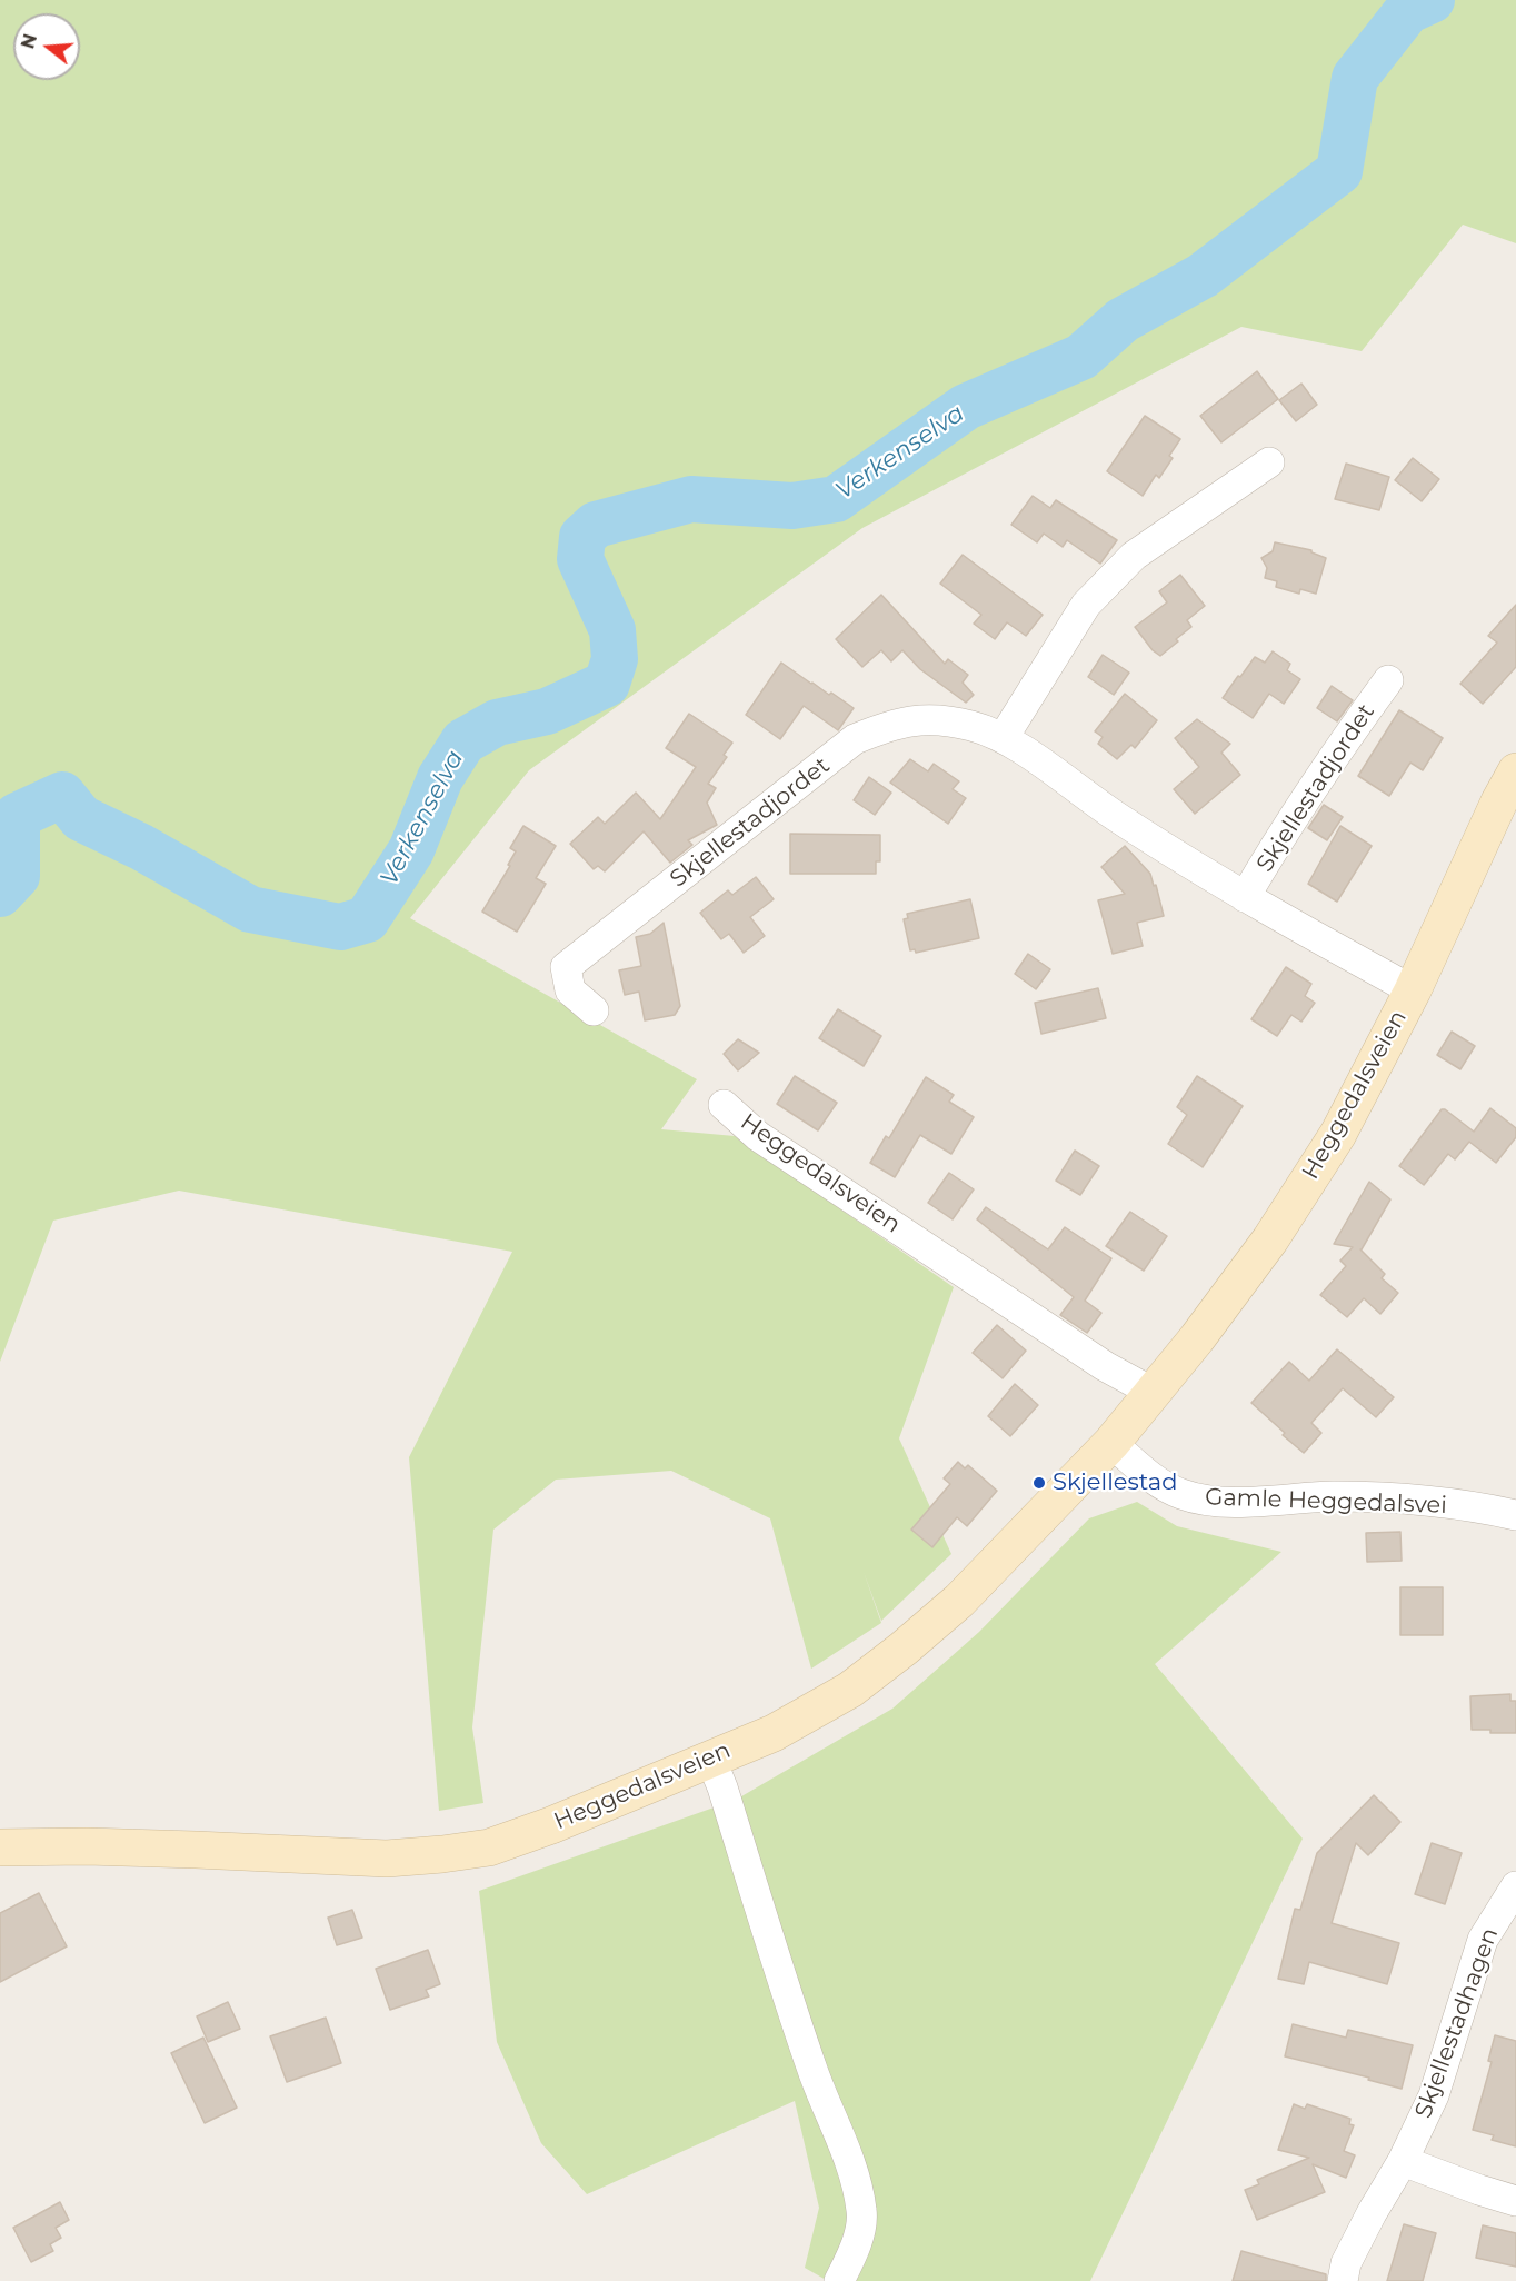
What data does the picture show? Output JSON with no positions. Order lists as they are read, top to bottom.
{
  "streets": {
    "main road": ["Heggedalsveien"],
    "street": ["Skjellestadjordet", "Gamle Heggedalsvei", "Skjellestadhagen"]
  },
  "crossings": [
    ["Skjellestadjordet", "Heggedalsveien"],
    ["Heggedalsveien", "Gamle Heggedalsvei"]
  ],
  "water": ["Verkenselva"],
  "places": ["Skjellestad"],
  "north": "left"
}
